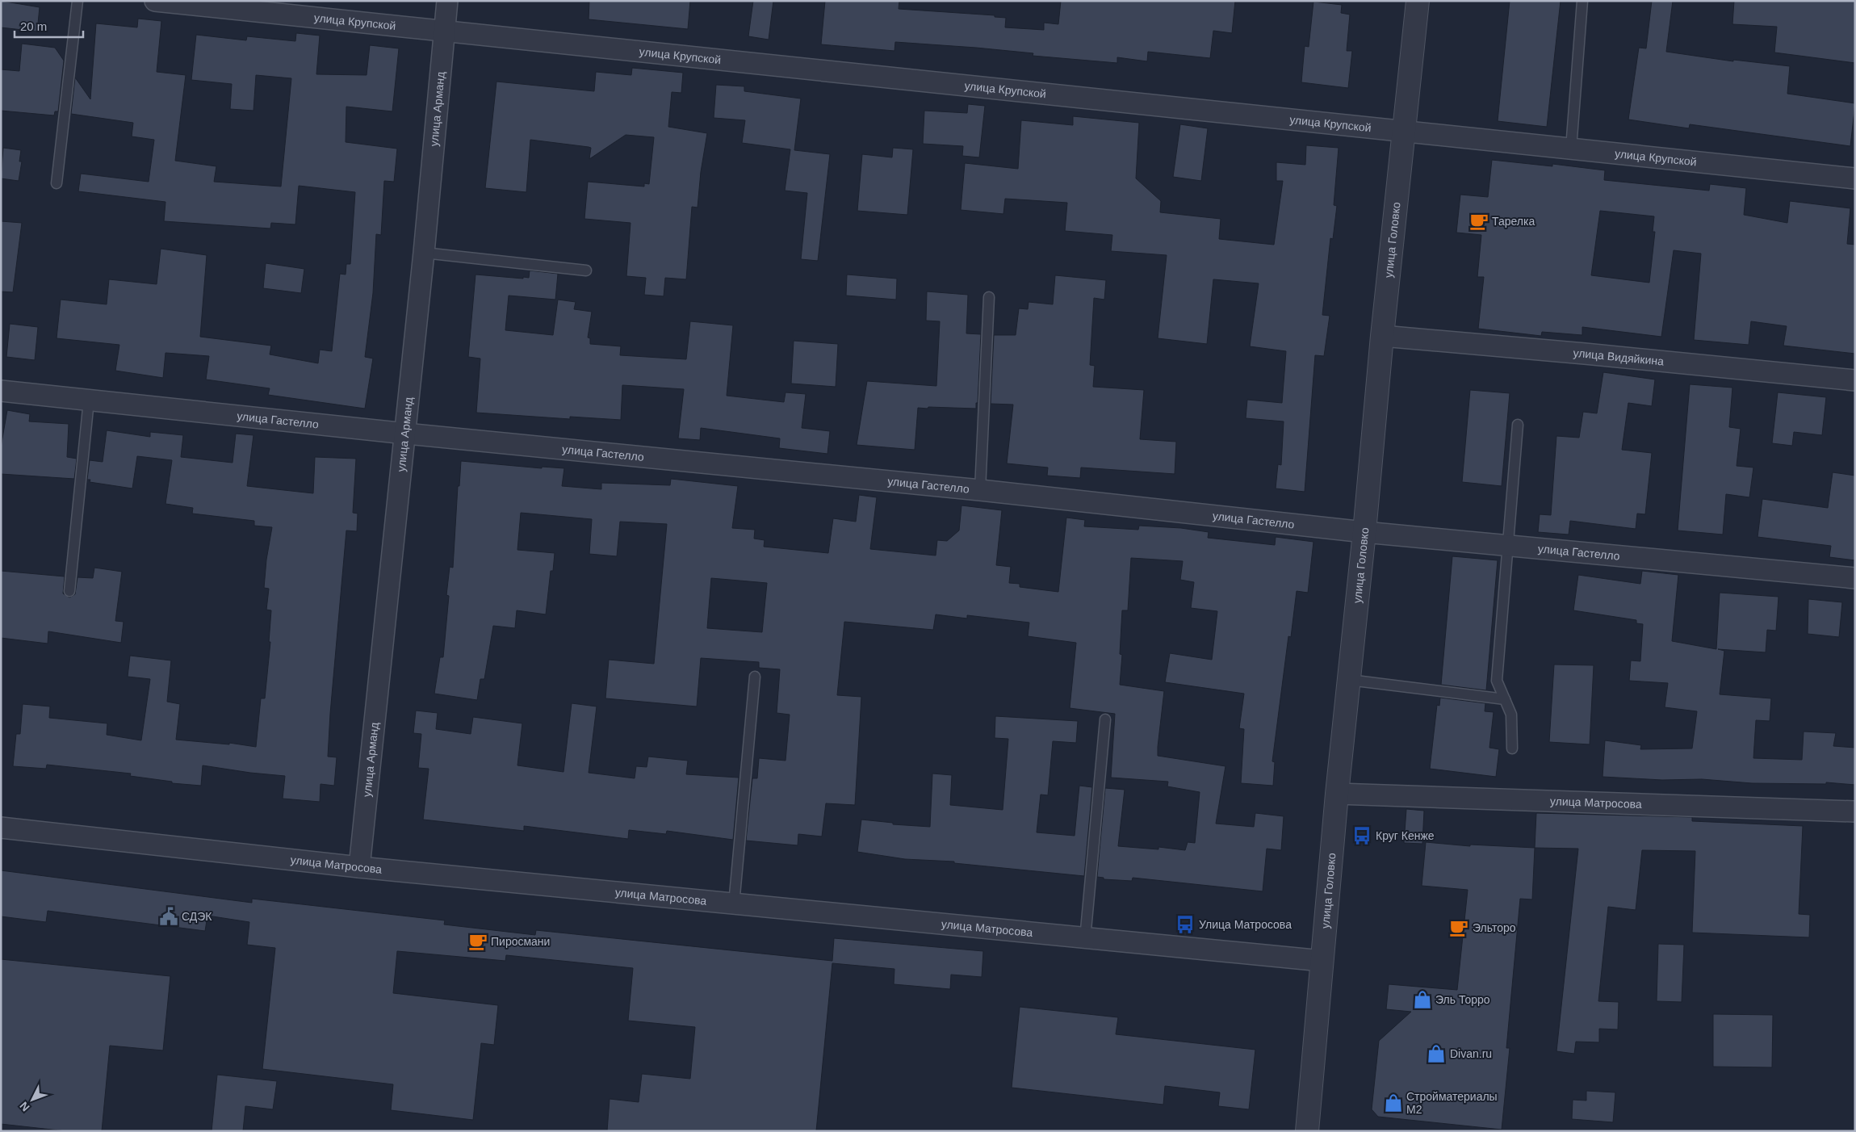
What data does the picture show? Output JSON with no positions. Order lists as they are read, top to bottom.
{
  "streets": {
    "street": [
      "улица Крупской",
      "улица Арманд",
      "улица Головко",
      "улица Видяйкина",
      "улица Гастелло",
      "улица Матросова"
    ]
  },
  "crossings": [
    ["улица Крупской", "улица Арманд"],
    ["улица Крупской", "улица Головко"],
    ["улица Арманд", "улица Гастелло"],
    ["улица Арманд", "улица Матросова"],
    ["улица Головко", "улица Видяйкина"],
    ["улица Головко", "улица Гастелло"],
    ["улица Головко", "улица Матросова"]
  ],
  "places": {
    "cafe": ["Тарелка", "Эльторо", "Пиросмани"],
    "bus stop": ["Круг Кенже", "Улица Матросова"],
    "public building": ["СДЭК"],
    "shop": ["Эль Торро", "Divan.ru", "Стройматериалы М2"]
  },
  "scale_bar": "20 m",
  "north": "bottom left"
}
